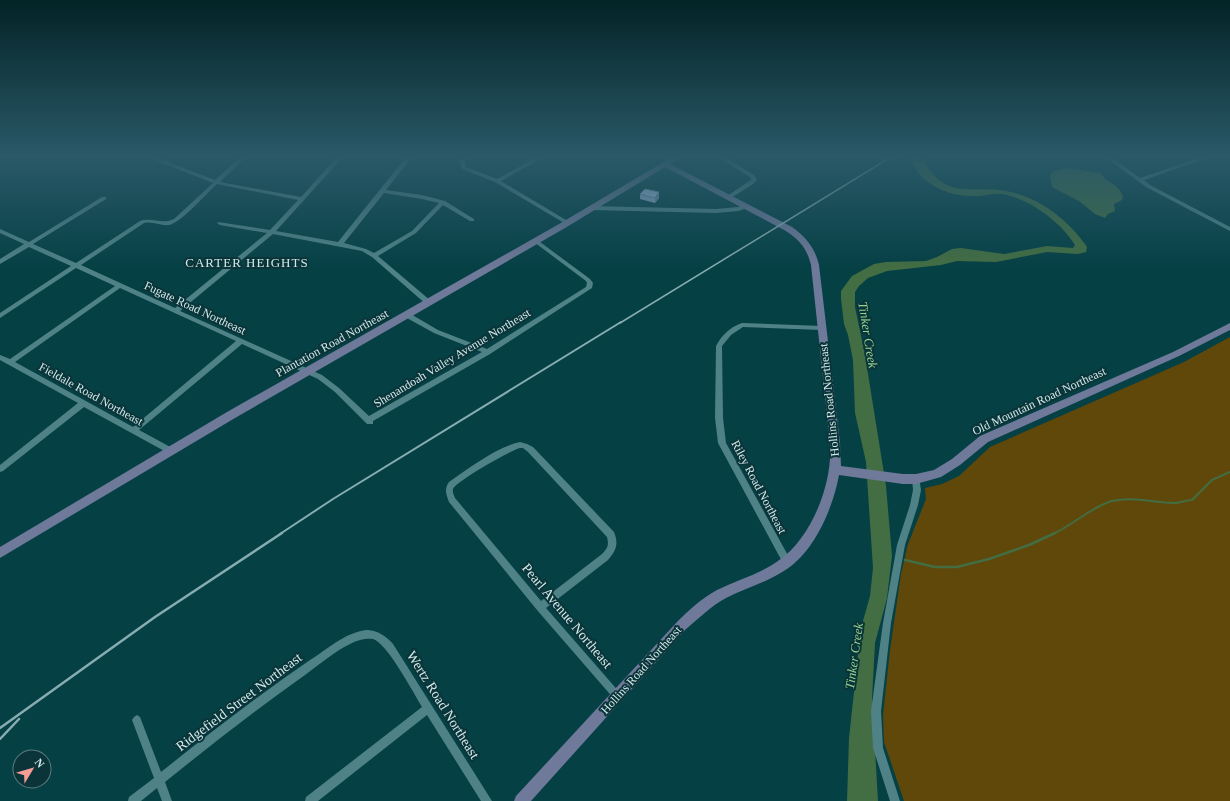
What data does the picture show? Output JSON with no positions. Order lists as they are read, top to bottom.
{
  "streets": {
    "main road": ["Plantation Road Northeast", "Hollins Road Northeast", "Old Mountain Road Northeast"],
    "street": [
      "Fugate Road Northeast",
      "Shenandoah Valley Avenue Northeast",
      "Fieldale Road Northeast",
      "Riley Road Northeast",
      "Pearl Avenue Northeast",
      "Ridgefield Street Northeast",
      "Wertz Road Northeast"
    ]
  },
  "crossings": [
    ["Fugate Road Northeast", "Plantation Road Northeast"],
    ["Fugate Road Northeast", "Shenandoah Valley Avenue Northeast"],
    ["Plantation Road Northeast", "Shenandoah Valley Avenue Northeast"],
    ["Plantation Road Northeast", "Fieldale Road Northeast"],
    ["Hollins Road Northeast", "Old Mountain Road Northeast"],
    ["Hollins Road Northeast", "Riley Road Northeast"],
    ["Hollins Road Northeast", "Pearl Avenue Northeast"],
    ["Ridgefield Street Northeast", "Wertz Road Northeast"]
  ],
  "districts": ["CARTER HEIGHTS"],
  "water": ["Tinker Creek"],
  "north": "top right"
}
